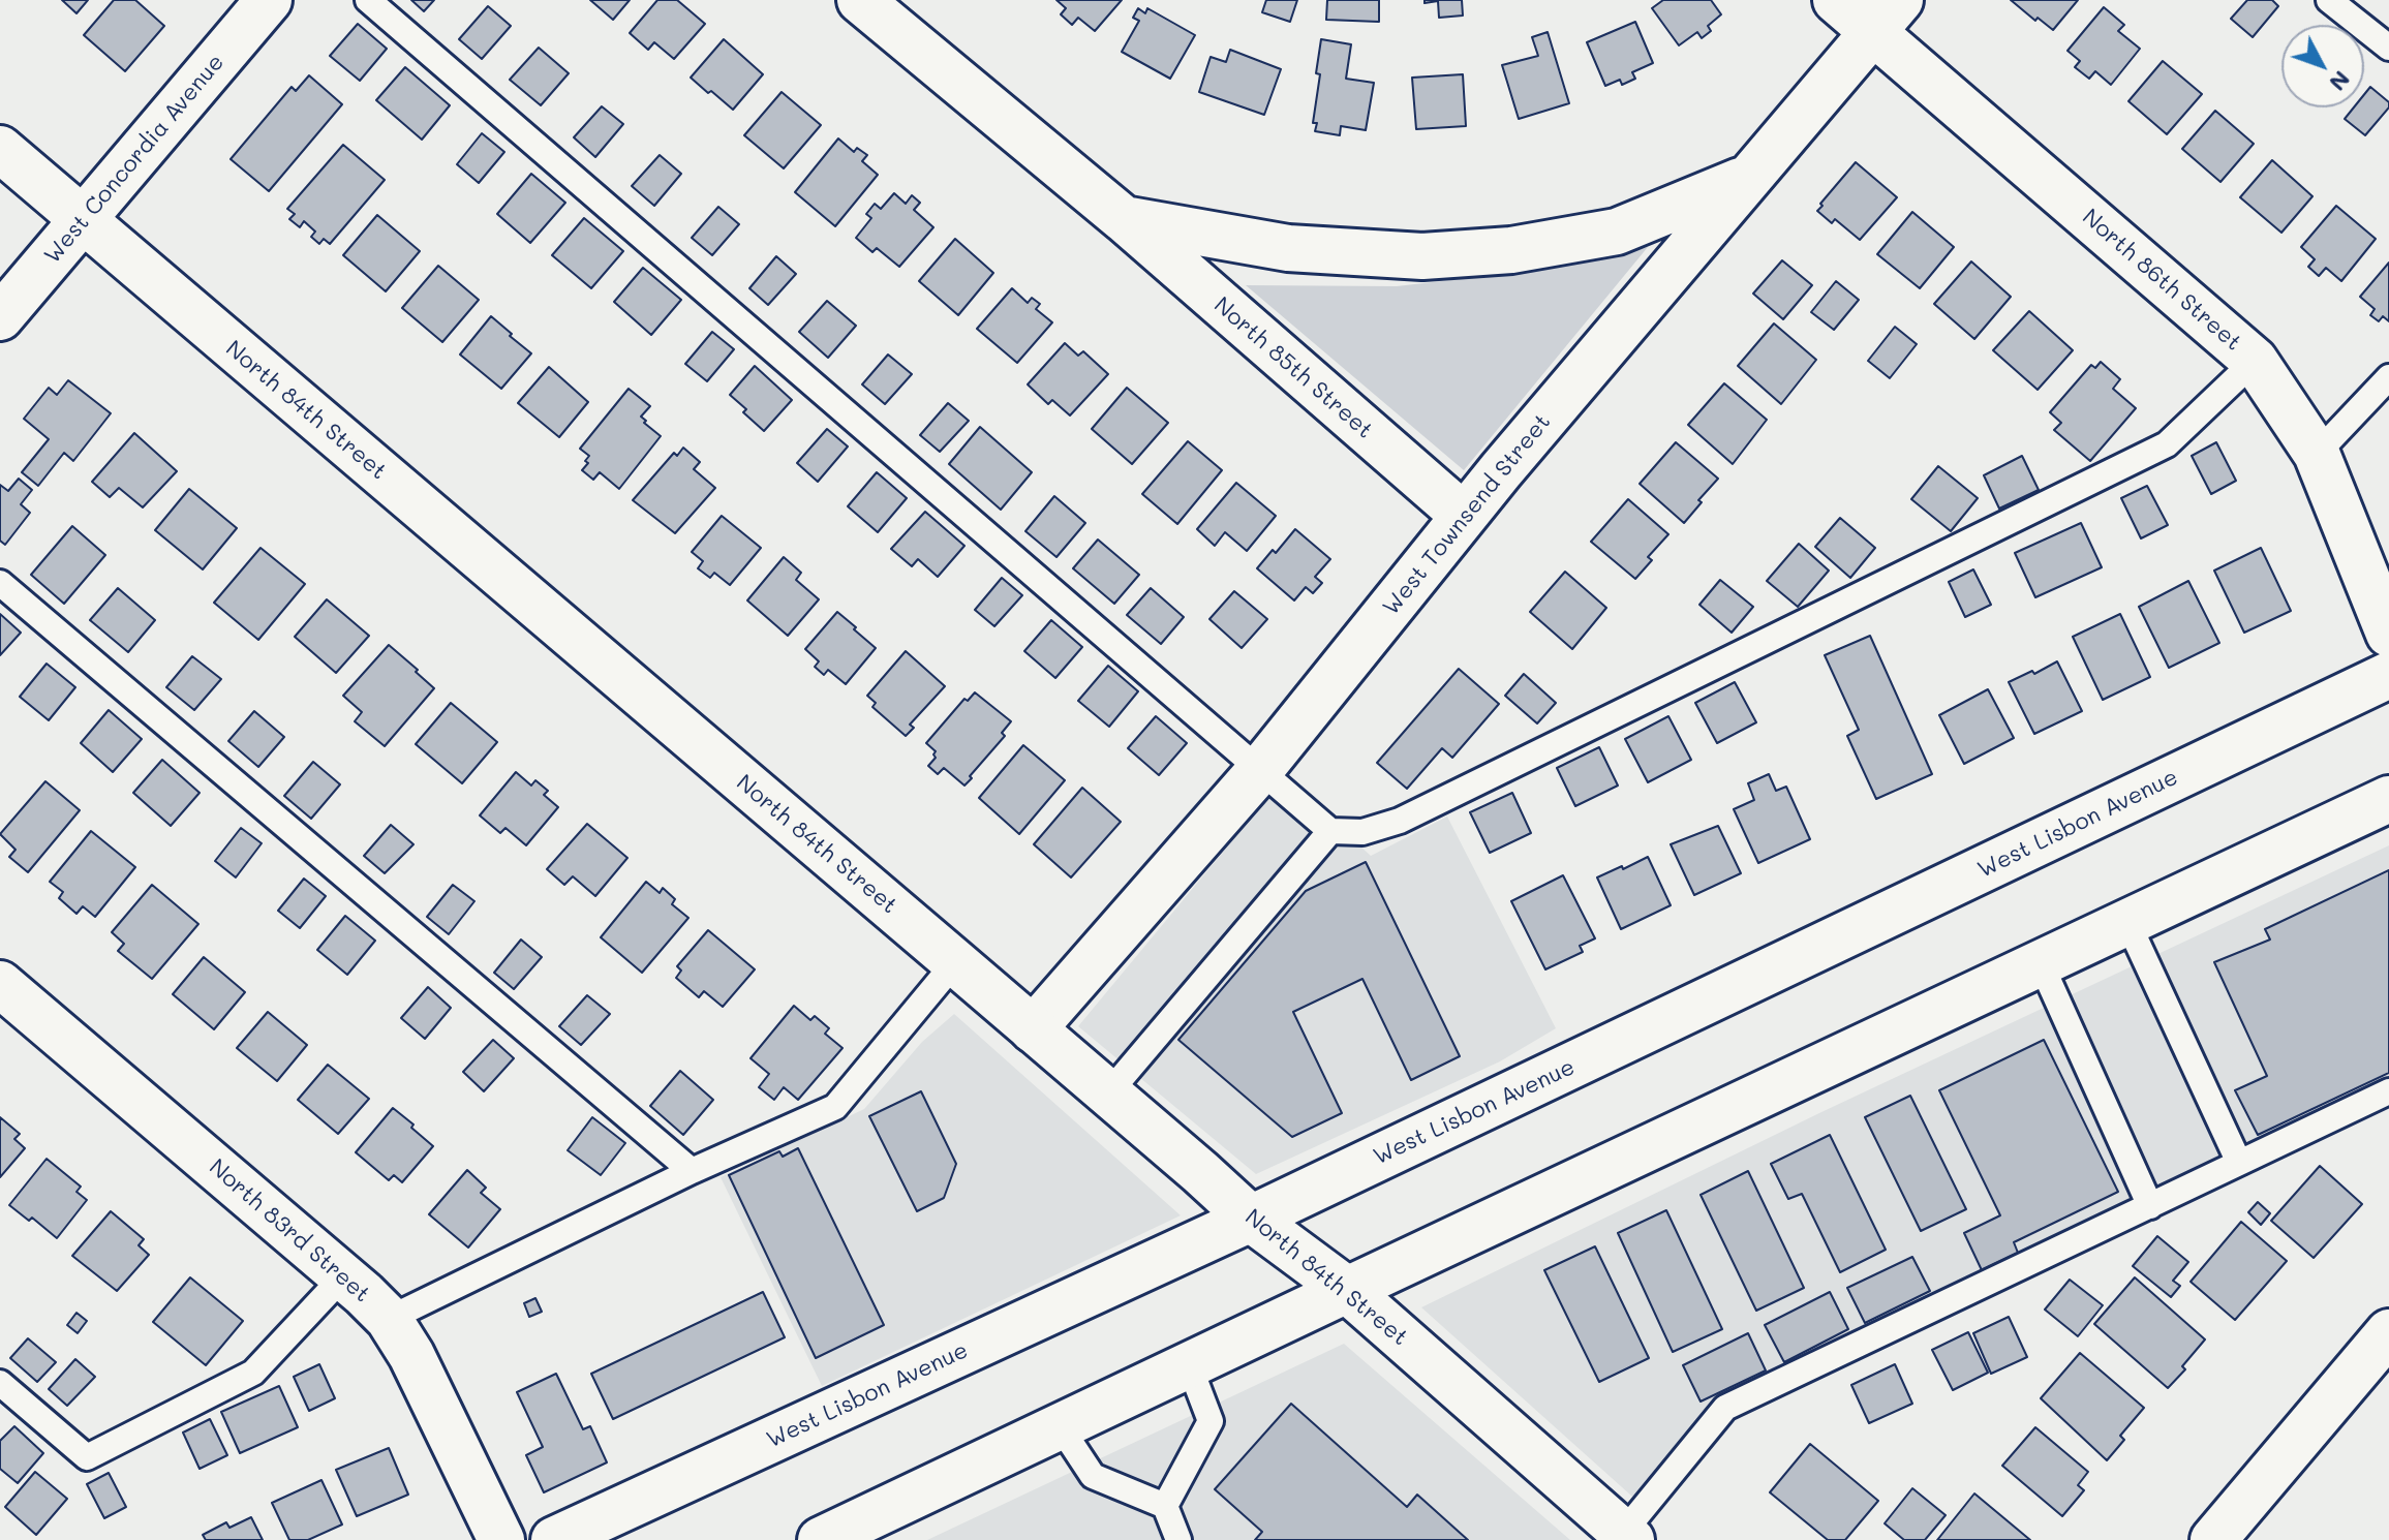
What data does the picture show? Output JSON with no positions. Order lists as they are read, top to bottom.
{
  "streets": {
    "street": [
      "West Concordia Avenue",
      "North 86th Street",
      "North 85th Street",
      "North 84th Street",
      "West Townsend Street",
      "West Lisbon Avenue",
      "North 83rd Street"
    ]
  },
  "crossings": [
    ["West Concordia Avenue", "North 84th Street"],
    ["North 86th Street", "West Townsend Street"],
    ["North 85th Street", "West Townsend Street"],
    ["North 84th Street", "West Townsend Street"],
    ["North 84th Street", "West Lisbon Avenue"]
  ],
  "north": "bottom right"
}
